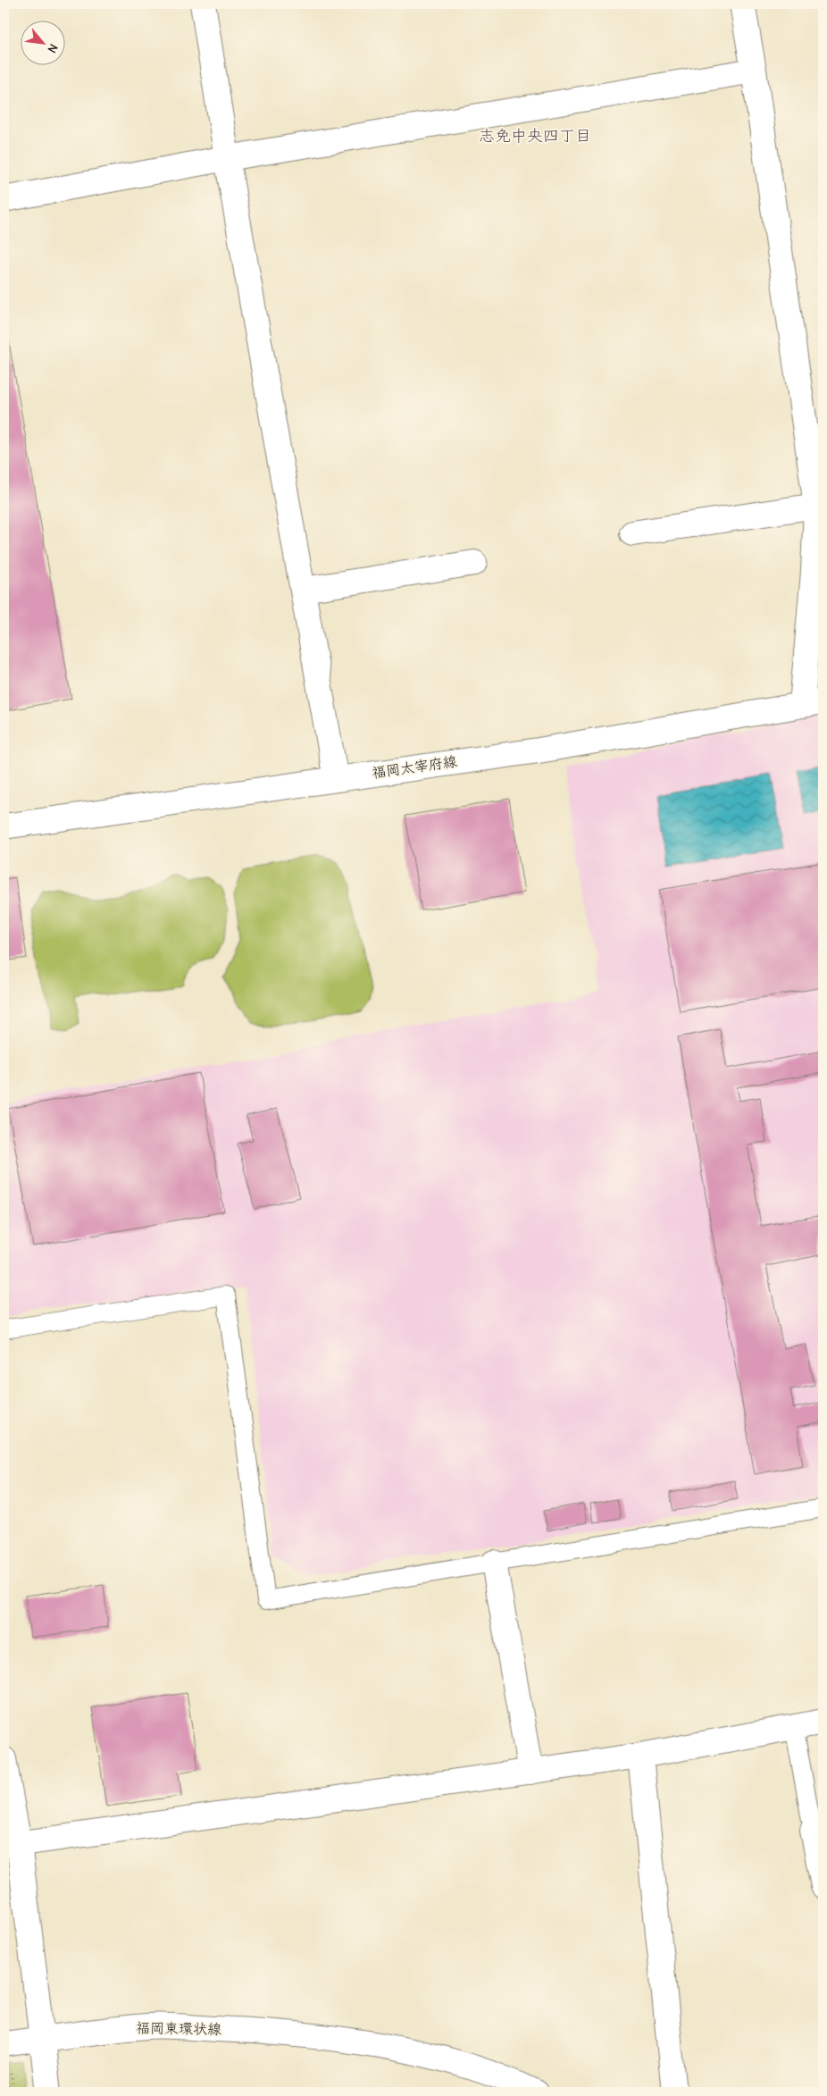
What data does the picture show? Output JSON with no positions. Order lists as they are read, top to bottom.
{
  "streets": {
    "street": ["福岡太宰府線", "福岡東環状線"]
  },
  "districts": ["志免中央四丁目"],
  "north": "bottom right"
}
